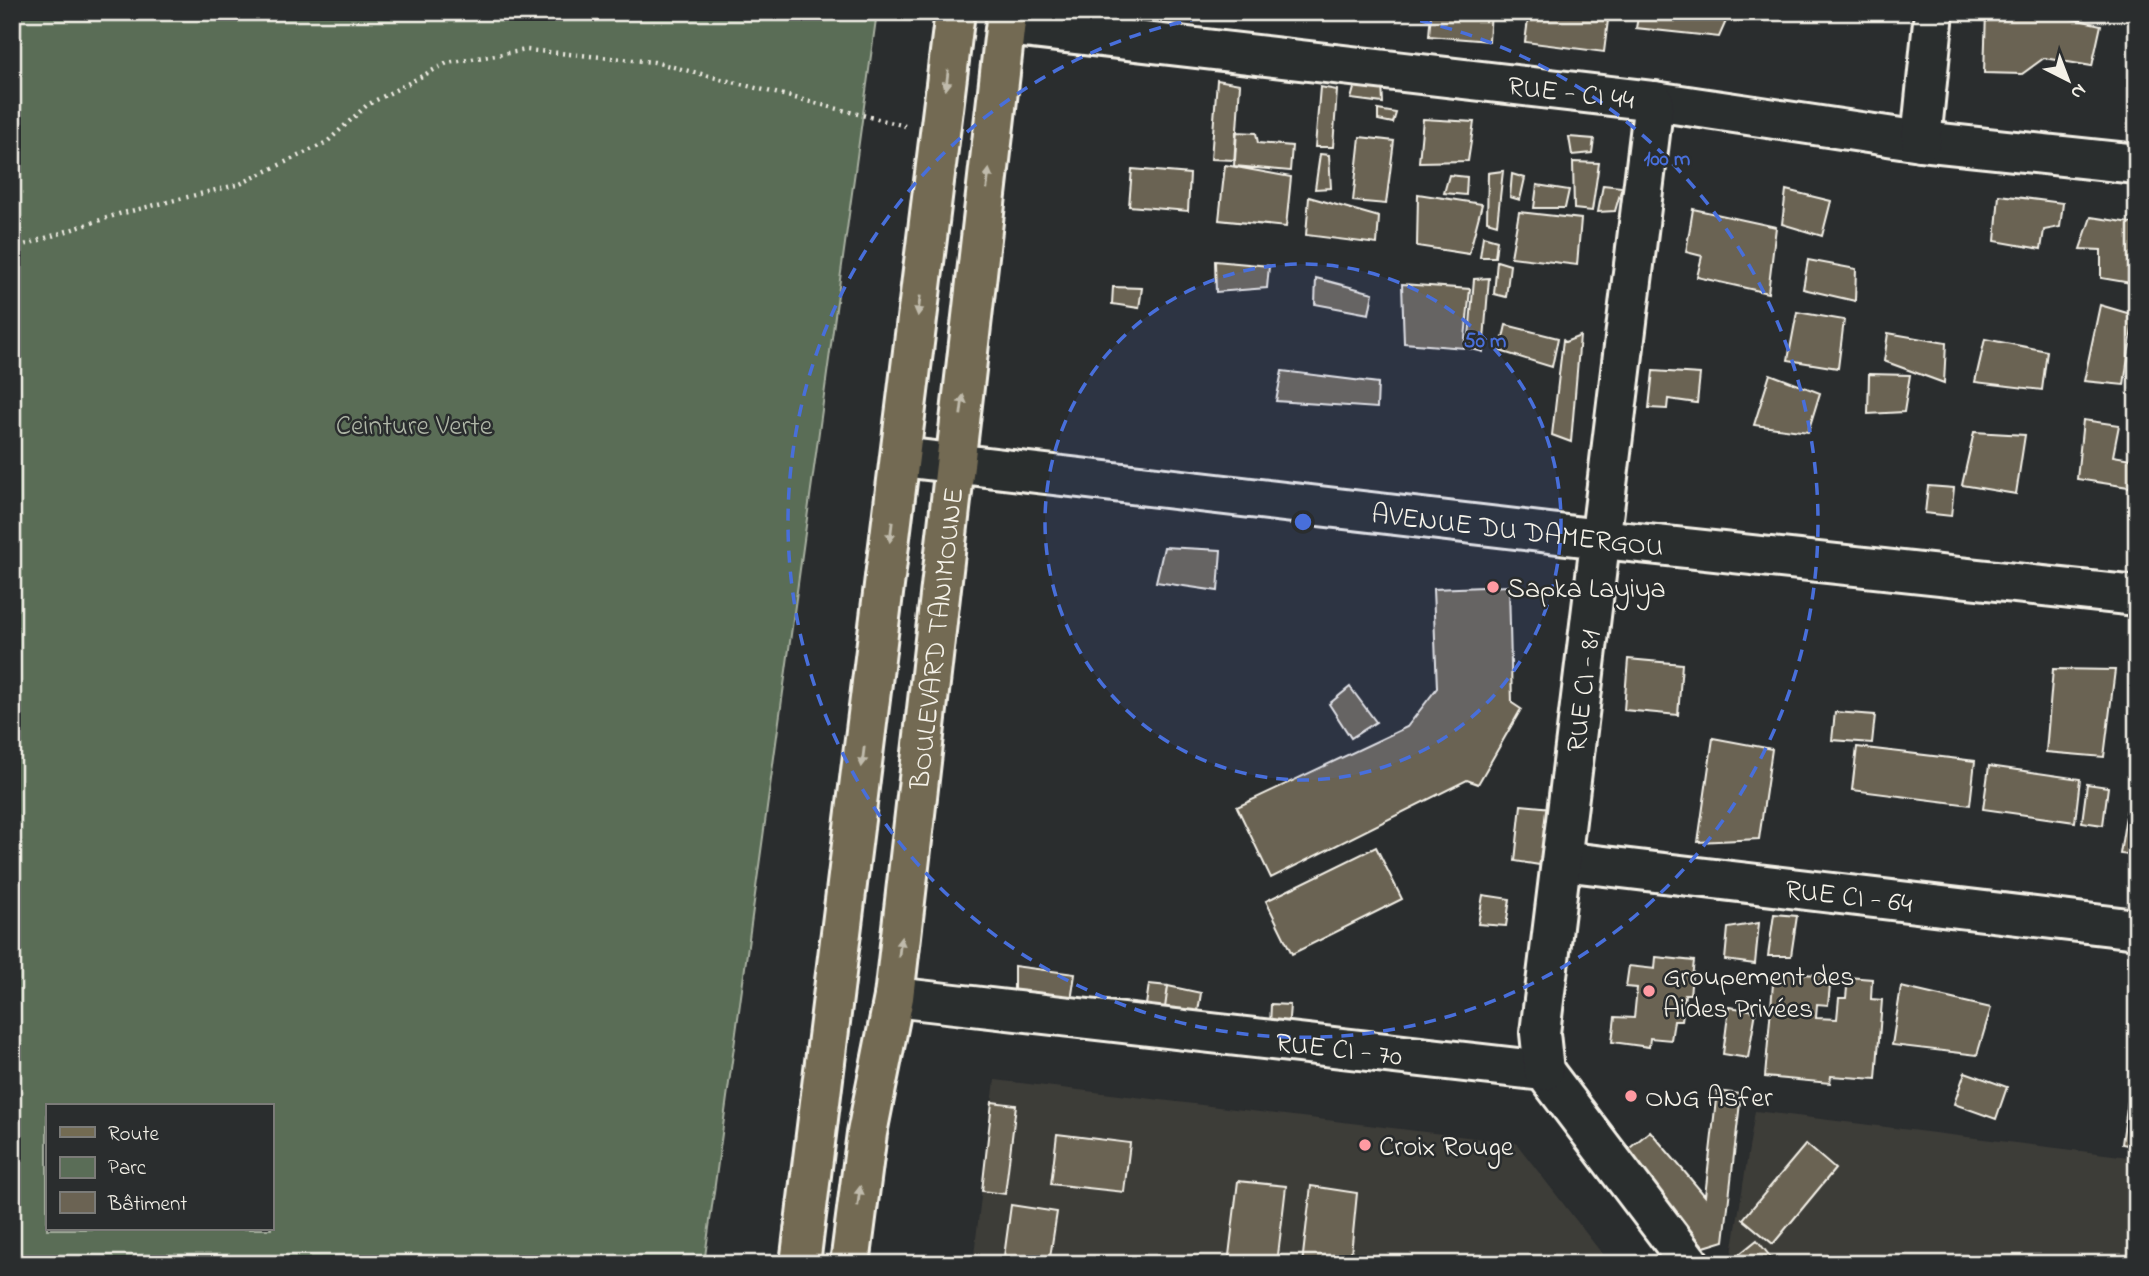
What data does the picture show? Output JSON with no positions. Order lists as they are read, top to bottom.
{
  "streets": {
    "main road": ["BOULEVARD TANIMOUNE"],
    "street": [
      "RUE - CI 44",
      "AVENUE DU DAMERGOU",
      "RUE CI - 81",
      "RUE CI - 64",
      "RUE CI - 70"
    ]
  },
  "crossings": [
    ["RUE - CI 44", "BOULEVARD TANIMOUNE"],
    ["RUE - CI 44", "RUE CI - 81"],
    ["AVENUE DU DAMERGOU", "BOULEVARD TANIMOUNE"],
    ["AVENUE DU DAMERGOU", "RUE CI - 81"],
    ["BOULEVARD TANIMOUNE", "RUE CI - 70"],
    ["RUE CI - 81", "RUE CI - 64"],
    ["RUE CI - 81", "RUE CI - 70"]
  ],
  "parks": ["Ceinture Verte"],
  "places": [
    "Sapka Layiya",
    "Groupement des Aides Privées",
    "ONG Asfer",
    "Croix Rouge"
  ],
  "legend": ["Route", "Parc", "Bâtiment"],
  "north": "bottom right",
  "rings": ["100 m", "50 m"]
}
